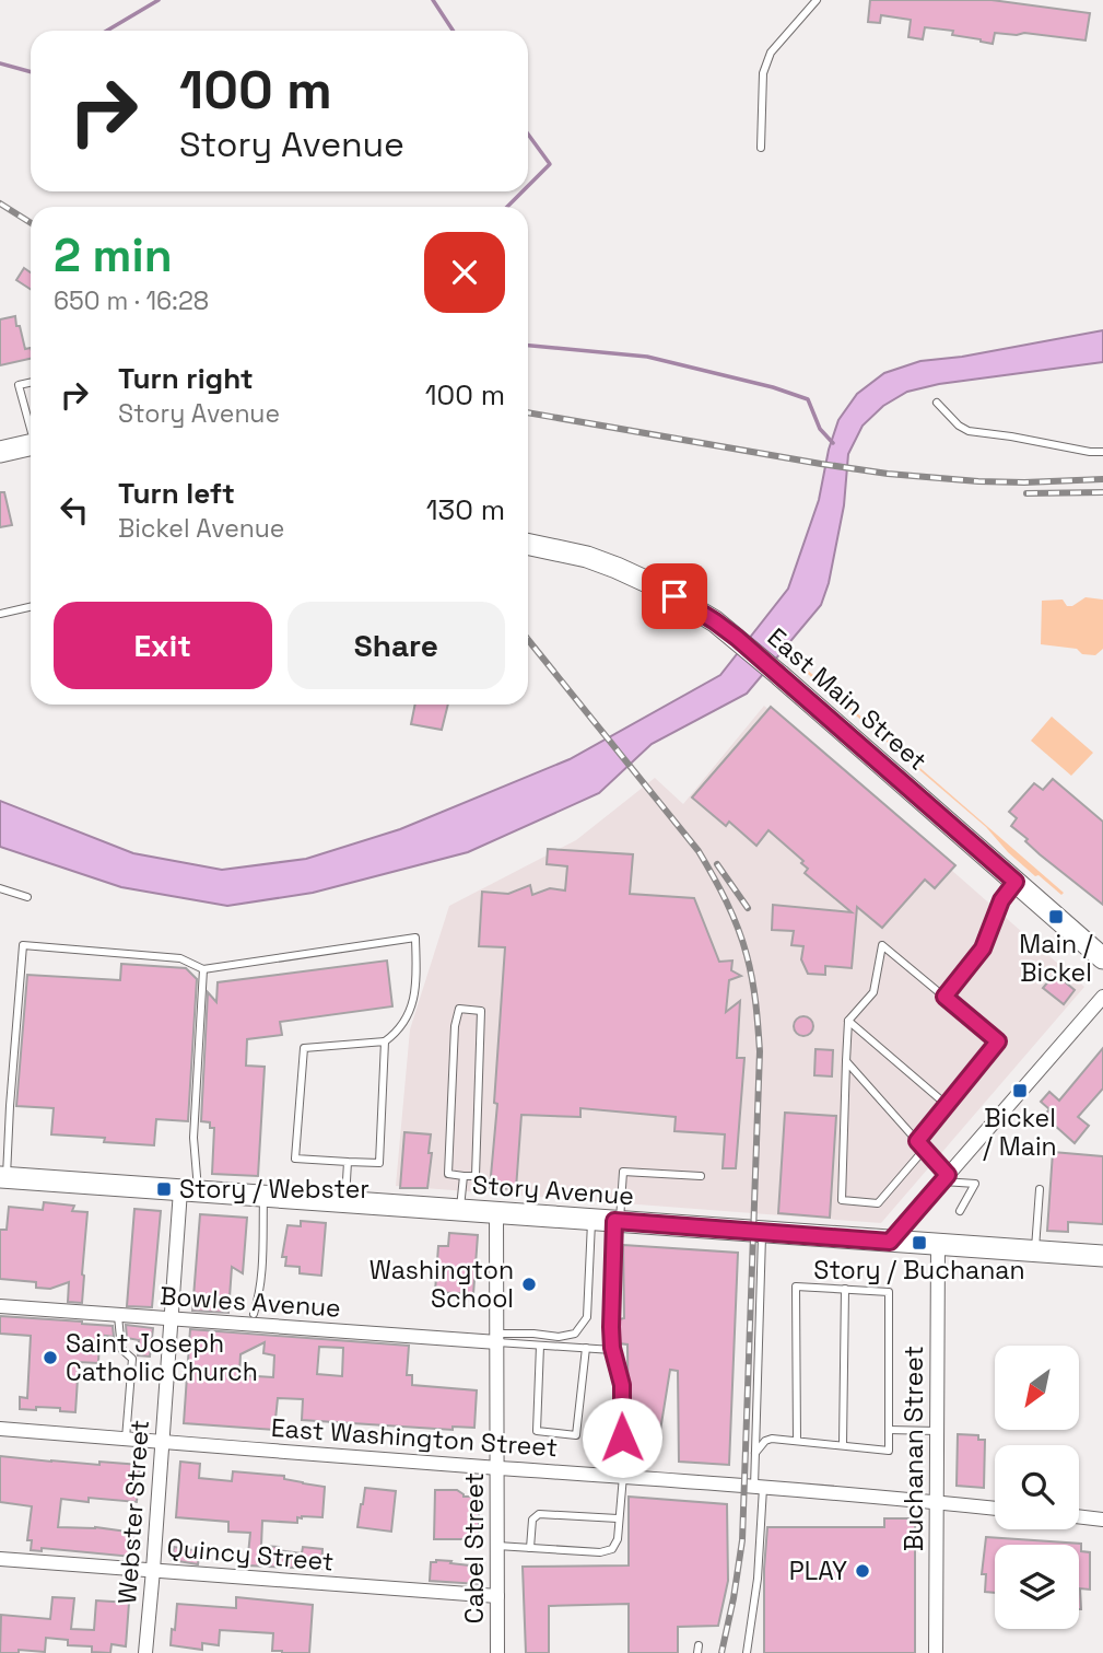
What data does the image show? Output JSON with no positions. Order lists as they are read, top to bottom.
{
  "streets": {
    "main road": ["East Main Street", "Story Avenue"],
    "street": [
      "Bowles Avenue",
      "East Washington Street",
      "Buchanan Street",
      "Webster Street",
      "Cabel Street",
      "Quincy Street"
    ]
  },
  "crossings": [
    ["Story Avenue", "Buchanan Street"],
    ["Story Avenue", "Webster Street"],
    ["Story Avenue", "Cabel Street"],
    ["Bowles Avenue", "Webster Street"],
    ["Bowles Avenue", "Cabel Street"],
    ["East Washington Street", "Buchanan Street"],
    ["East Washington Street", "Webster Street"],
    ["East Washington Street", "Cabel Street"],
    ["Webster Street", "Quincy Street"],
    ["Cabel Street", "Quincy Street"]
  ],
  "places": {
    "transit": [
      "Main / Bickel",
      "Bickel / Main",
      "Story / Webster",
      "Story / Buchanan"
    ],
    "other": ["Washington School", "Saint Joseph Catholic Church", "PLAY"]
  },
  "north": "bottom left",
  "page": {
    "turn": ["100 m", "Story Avenue"],
    "heading": ["2 min", "650 m · 16:28"],
    "list": [
      {
        "name": "Turn right",
        "note": "Story Avenue",
        "value": "100 m"
      },
      {
        "name": "Turn left",
        "note": "Bickel Avenue",
        "value": "130 m"
      }
    ],
    "buttons": ["Exit", "Share"]
  }
}
